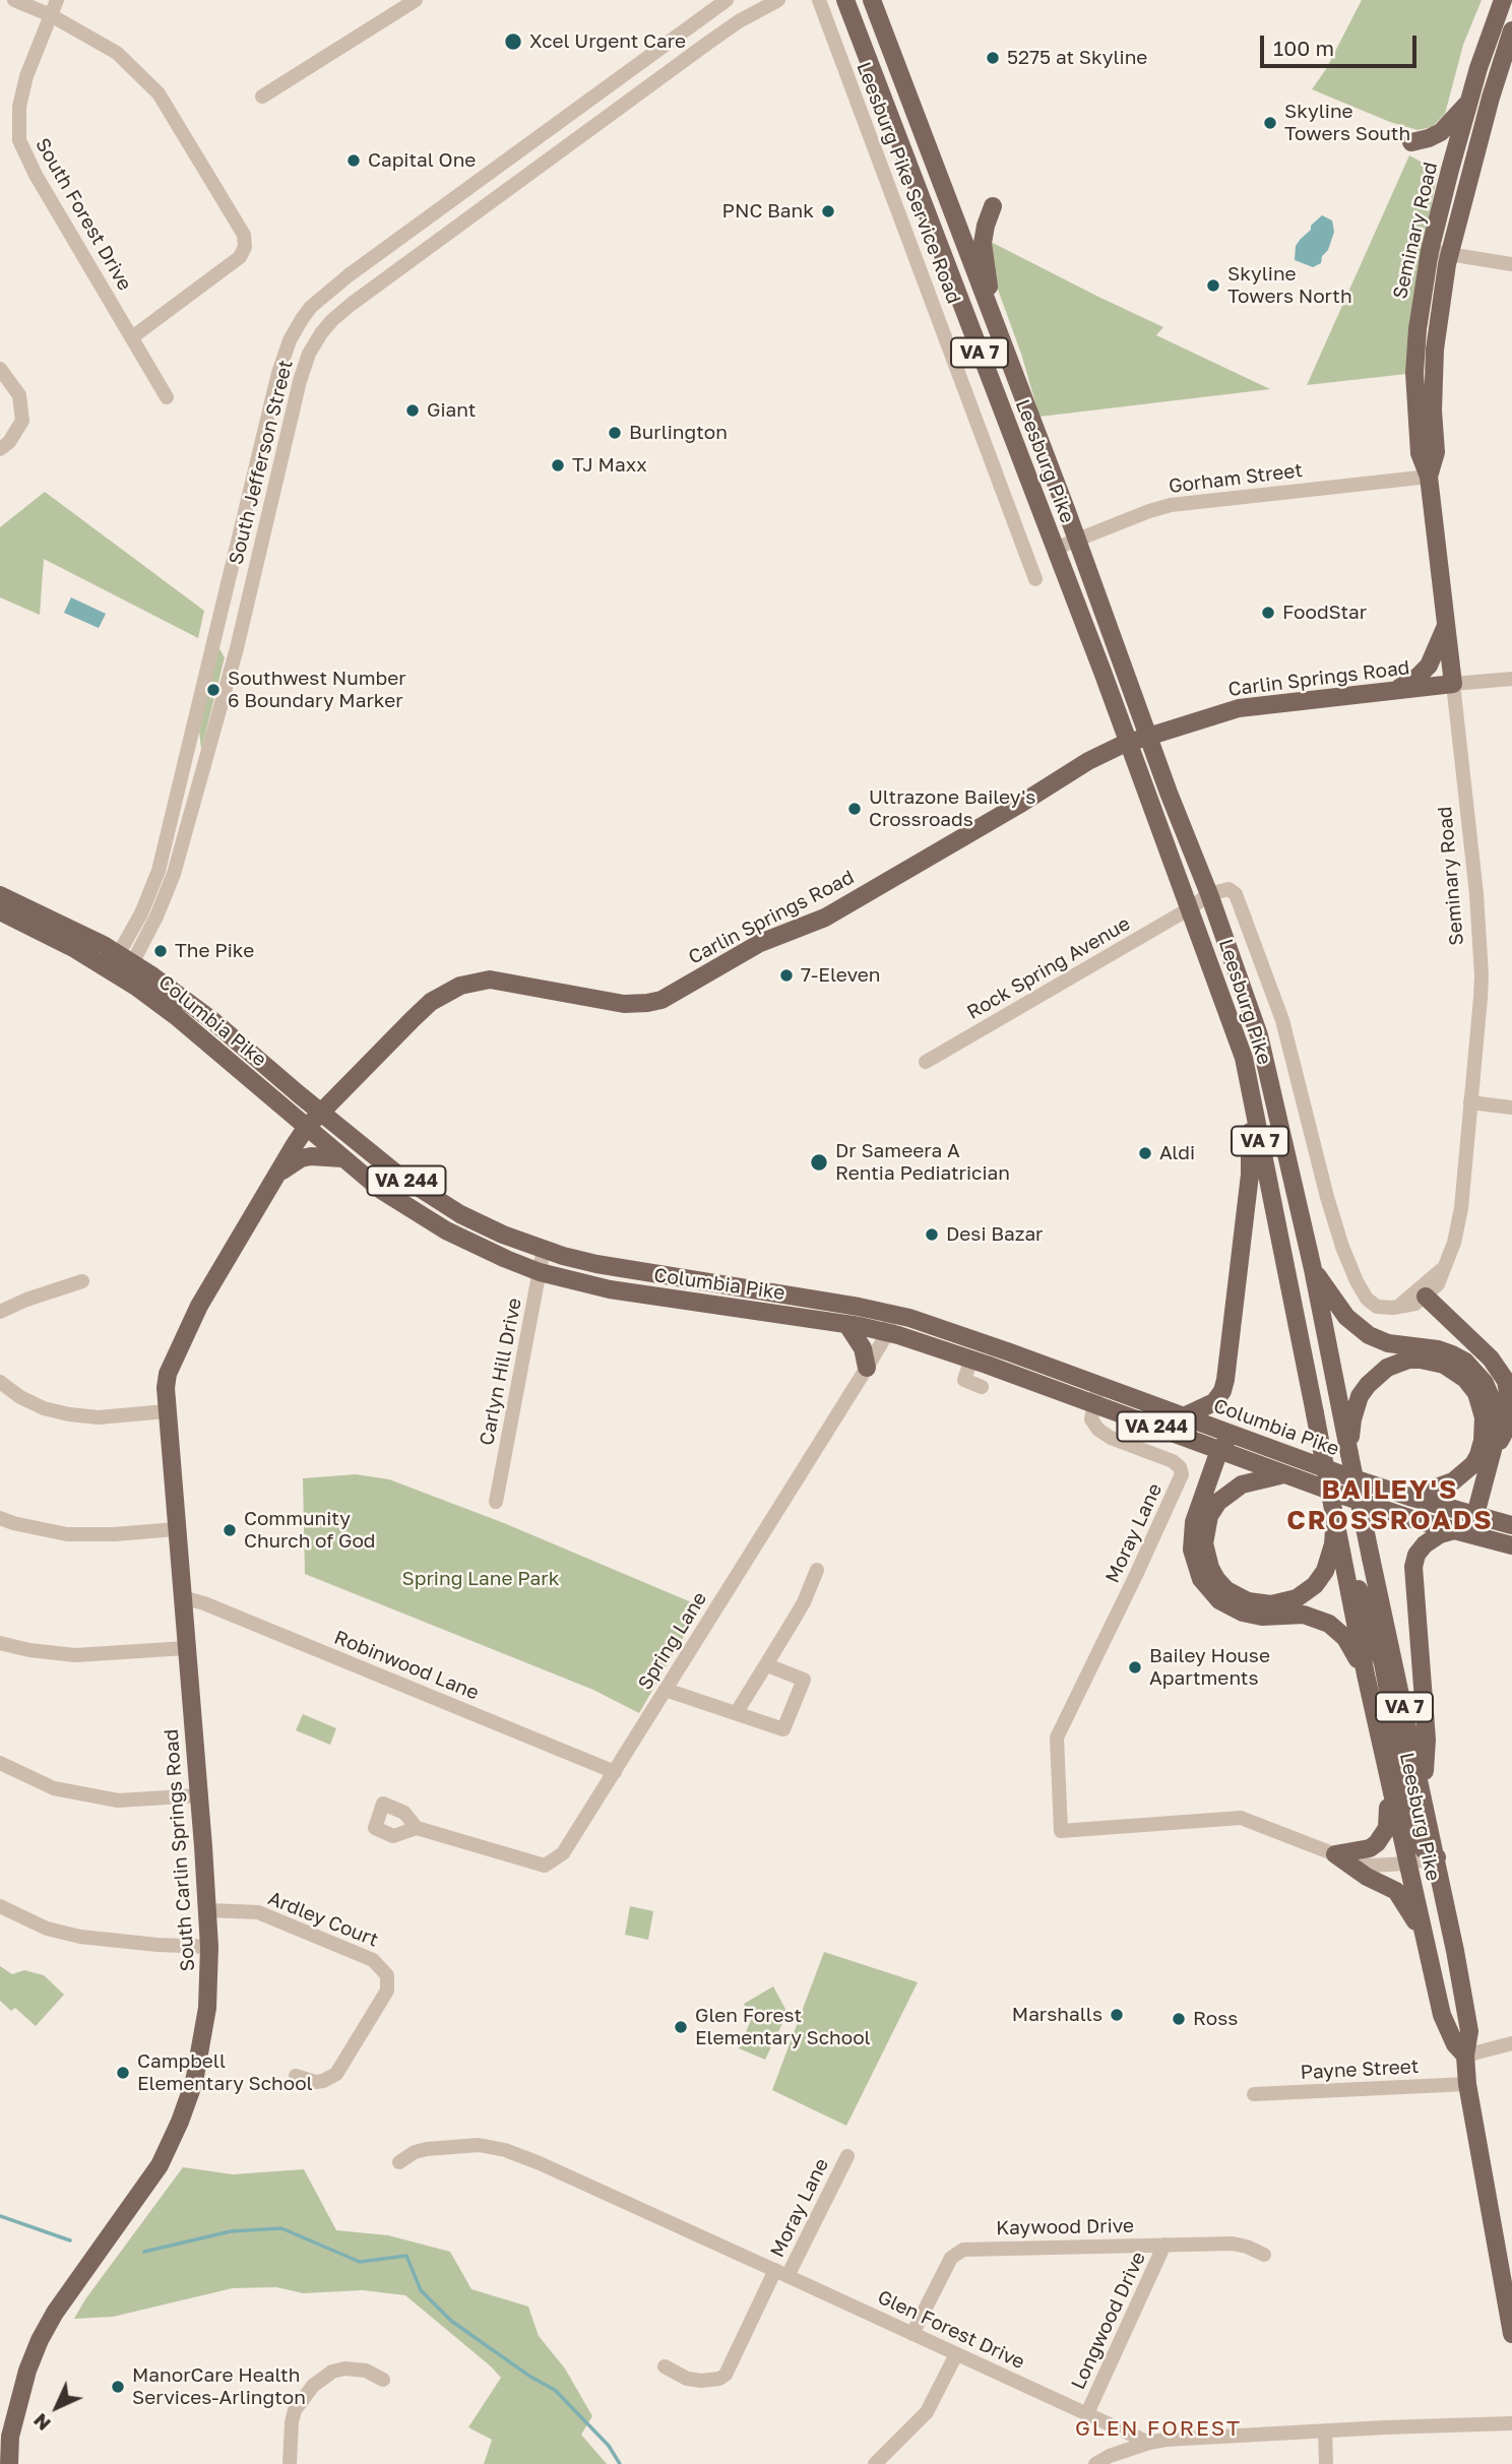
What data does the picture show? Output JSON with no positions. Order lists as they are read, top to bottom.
{
  "streets": {
    "main road": [
      "Seminary Road",
      "VA 7",
      "Leesburg Pike",
      "Carlin Springs Road",
      "Columbia Pike",
      "VA 244",
      "South Carlin Springs Road"
    ],
    "street": [
      "Leesburg Pike Service Road",
      "South Forest Drive",
      "South Jefferson Street",
      "Gorham Street",
      "Rock Spring Avenue",
      "Carlyn Hill Drive",
      "Moray Lane",
      "Spring Lane",
      "Robinwood Lane",
      "Ardley Court",
      "Payne Street",
      "Kaywood Drive",
      "Longwood Drive",
      "Glen Forest Drive"
    ]
  },
  "crossings": [
    ["Seminary Road", "Gorham Street"],
    ["Seminary Road", "Carlin Springs Road"],
    ["Leesburg Pike", "Gorham Street"],
    ["Leesburg Pike", "Carlin Springs Road"],
    ["Leesburg Pike", "Rock Spring Avenue"],
    ["Leesburg Pike", "Payne Street"],
    ["South Jefferson Street", "Columbia Pike"],
    ["Carlin Springs Road", "Columbia Pike"],
    ["Carlin Springs Road", "South Carlin Springs Road"],
    ["Columbia Pike", "Carlyn Hill Drive"],
    ["Columbia Pike", "Moray Lane"],
    ["Columbia Pike", "Spring Lane"],
    ["Moray Lane", "Glen Forest Drive"],
    ["Spring Lane", "Robinwood Lane"],
    ["Robinwood Lane", "South Carlin Springs Road"],
    ["South Carlin Springs Road", "Ardley Court"],
    ["Kaywood Drive", "Longwood Drive"],
    ["Kaywood Drive", "Glen Forest Drive"],
    ["Longwood Drive", "Glen Forest Drive"]
  ],
  "districts": ["BAILEY'S CROSSROADS", "GLEN FOREST"],
  "parks": ["Spring Lane Park"],
  "places": [
    "Xcel Urgent Care",
    "5275 at Skyline",
    "Skyline Towers South",
    "Capital One",
    "PNC Bank",
    "Skyline Towers North",
    "Giant",
    "Burlington",
    "TJ Maxx",
    "FoodStar",
    "Southwest Number 6 Boundary Marker",
    "Ultrazone Bailey's Crossroads",
    "The Pike",
    "7-Eleven",
    "Aldi",
    "Dr Sameera A Rentia Pediatrician",
    "Desi Bazar",
    "Community Church of God",
    "Bailey House Apartments",
    "Marshalls",
    "Ross",
    "Glen Forest Elementary School",
    "Campbell Elementary School",
    "ManorCare Health Services-Arlington"
  ],
  "scale_bar": "100 m",
  "north": "bottom left"
}
